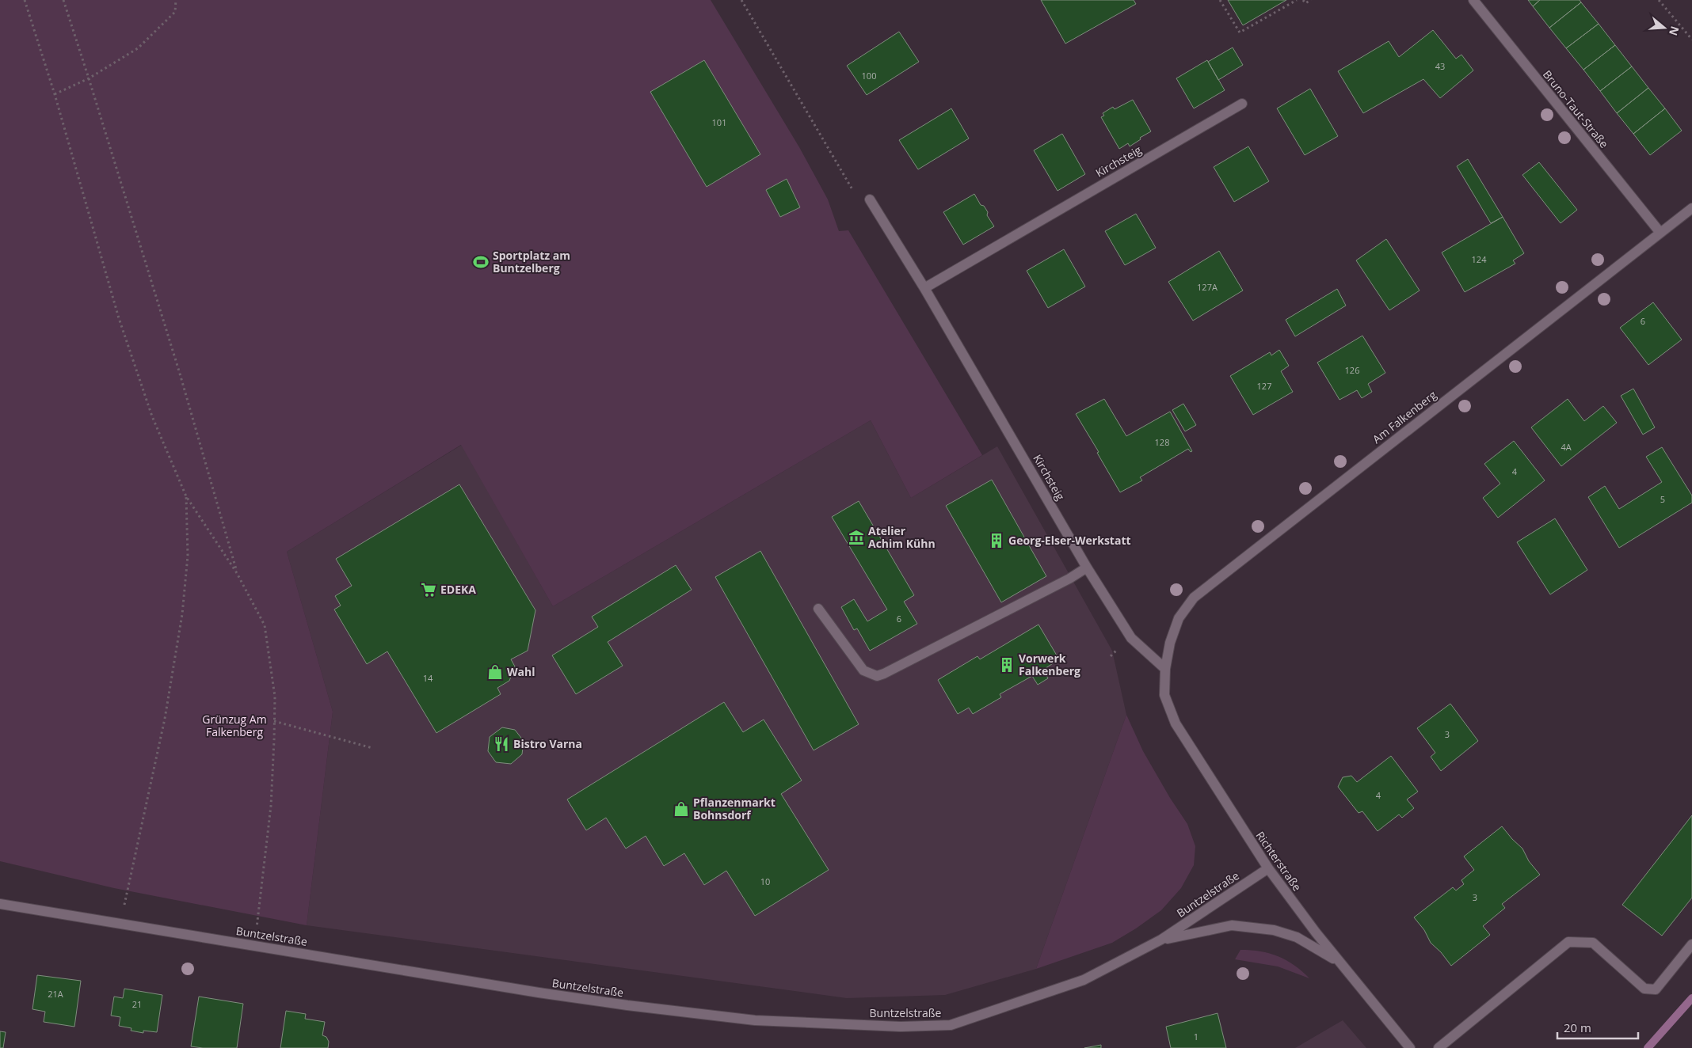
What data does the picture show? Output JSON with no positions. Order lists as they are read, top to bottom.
{
  "streets": {
    "street": [
      "Bruno-Taut-Straße",
      "Kirchsteig",
      "Am Falkenberg",
      "Richterstraße",
      "Buntzelstraße"
    ]
  },
  "crossings": [
    ["Bruno-Taut-Straße", "Am Falkenberg"],
    ["Kirchsteig", "Am Falkenberg"],
    ["Kirchsteig", "Richterstraße"],
    ["Am Falkenberg", "Richterstraße"],
    ["Richterstraße", "Buntzelstraße"]
  ],
  "parks": ["Grünzug Am Falkenberg"],
  "places": {
    "sports": ["Sportplatz am Buntzelberg"],
    "museum": ["Atelier Achim Kühn"],
    "building": ["Georg-Elser-Werkstatt", "Vorwerk Falkenberg"],
    "supermarket": ["EDEKA"],
    "shop": ["Wahl", "Pflanzenmarkt Bohnsdorf"],
    "restaurant": ["Bistro Varna"]
  },
  "house_numbers": [
    "43",
    "100",
    "101",
    "124",
    "127A",
    "6",
    "126",
    "127",
    "128",
    "4A",
    "4",
    "5",
    "6",
    "14",
    "3",
    "4",
    "10",
    "3",
    "21A",
    "21",
    "1"
  ],
  "scale_bar": "20 m",
  "north": "right"
}
